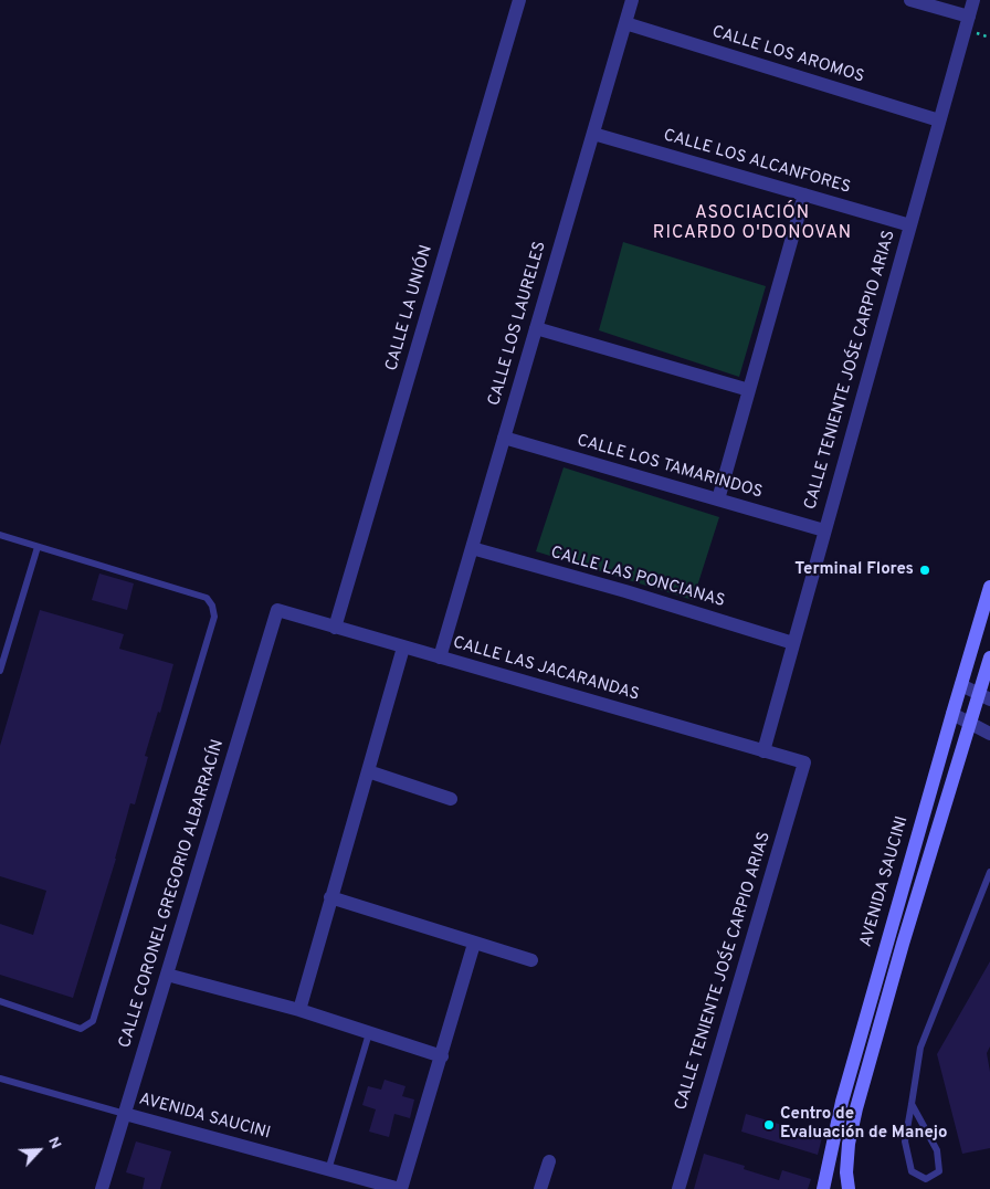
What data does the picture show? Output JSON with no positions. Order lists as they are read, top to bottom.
{
  "streets": {
    "main road": ["AVENIDA SAUCINI"],
    "street": [
      "CALLE LOS AROMOS",
      "CALLE LOS ALCANFORES",
      "CALLE LA UNIÓN",
      "CALLE LOS LAURELES",
      "CALLE TENIENTE JOŚE CARPIO ARIAS",
      "CALLE LOS TAMARINDOS",
      "CALLE LAS PONCIANAS",
      "CALLE LAS JACARANDAS",
      "CALLE CORONEL GREGORIO ALBARRACÍN"
    ]
  },
  "crossings": [
    ["CALLE LOS AROMOS", "CALLE LOS LAURELES"],
    ["CALLE LOS AROMOS", "CALLE TENIENTE JOŚE CARPIO ARIAS"],
    ["CALLE LOS ALCANFORES", "CALLE LOS LAURELES"],
    ["CALLE LOS ALCANFORES", "CALLE TENIENTE JOŚE CARPIO ARIAS"],
    ["CALLE LA UNIÓN", "CALLE LAS JACARANDAS"],
    ["CALLE LOS LAURELES", "CALLE LOS TAMARINDOS"],
    ["CALLE LOS LAURELES", "CALLE LAS PONCIANAS"],
    ["CALLE LOS LAURELES", "CALLE LAS JACARANDAS"],
    ["CALLE TENIENTE JOŚE CARPIO ARIAS", "CALLE LOS TAMARINDOS"],
    ["CALLE TENIENTE JOŚE CARPIO ARIAS", "CALLE LAS PONCIANAS"],
    ["CALLE TENIENTE JOŚE CARPIO ARIAS", "CALLE LAS JACARANDAS"],
    ["CALLE LAS JACARANDAS", "CALLE CORONEL GREGORIO ALBARRACÍN"],
    ["AVENIDA SAUCINI", "CALLE CORONEL GREGORIO ALBARRACÍN"]
  ],
  "districts": ["ASOCIACIÓN RICARDO O'DONOVAN"],
  "places": ["Terminal Flores", "Centro de Evaluación de Manejo"],
  "north": "top right"
}
